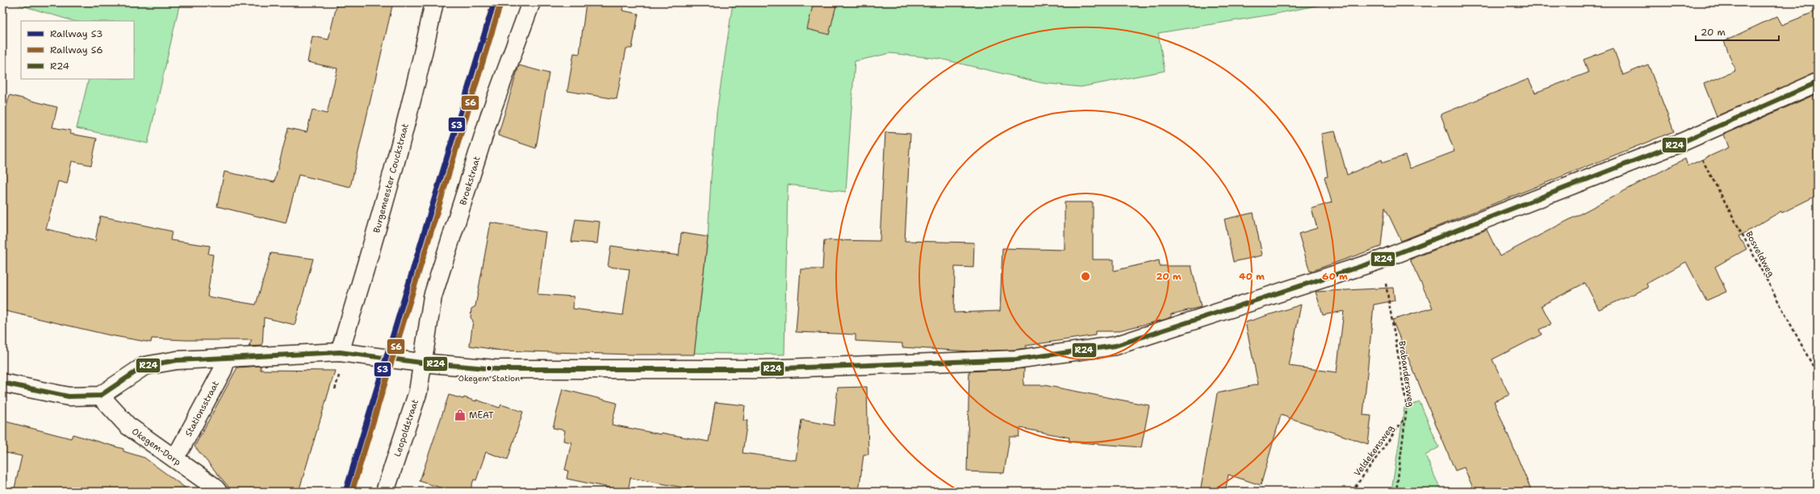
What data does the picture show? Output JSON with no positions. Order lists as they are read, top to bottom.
{
  "streets": {
    "main road": [
      "Burgemeester Couckstraat",
      "Broekstraat",
      "Stationsstraat",
      "Leopoldstraat",
      "Okegem-Dorp"
    ],
    "path": ["Bosveldweg", "Brabandersweg", "Veldekensweg"]
  },
  "crossings": [
    ["Broekstraat", "Leopoldstraat"],
    ["Brabandersweg", "Veldekensweg"],
    ["Stationsstraat", "Okegem-Dorp"]
  ],
  "places": {
    "other": ["Okegem Station"],
    "shop": ["MEAT"]
  },
  "lines": ["rail line S3", "rail line S6", "transit line R24"],
  "legend": ["Railway S3", "Railway S6", "R24"],
  "scale_bar": "20 m",
  "rings": ["20 m", "40 m", "60 m"]
}
